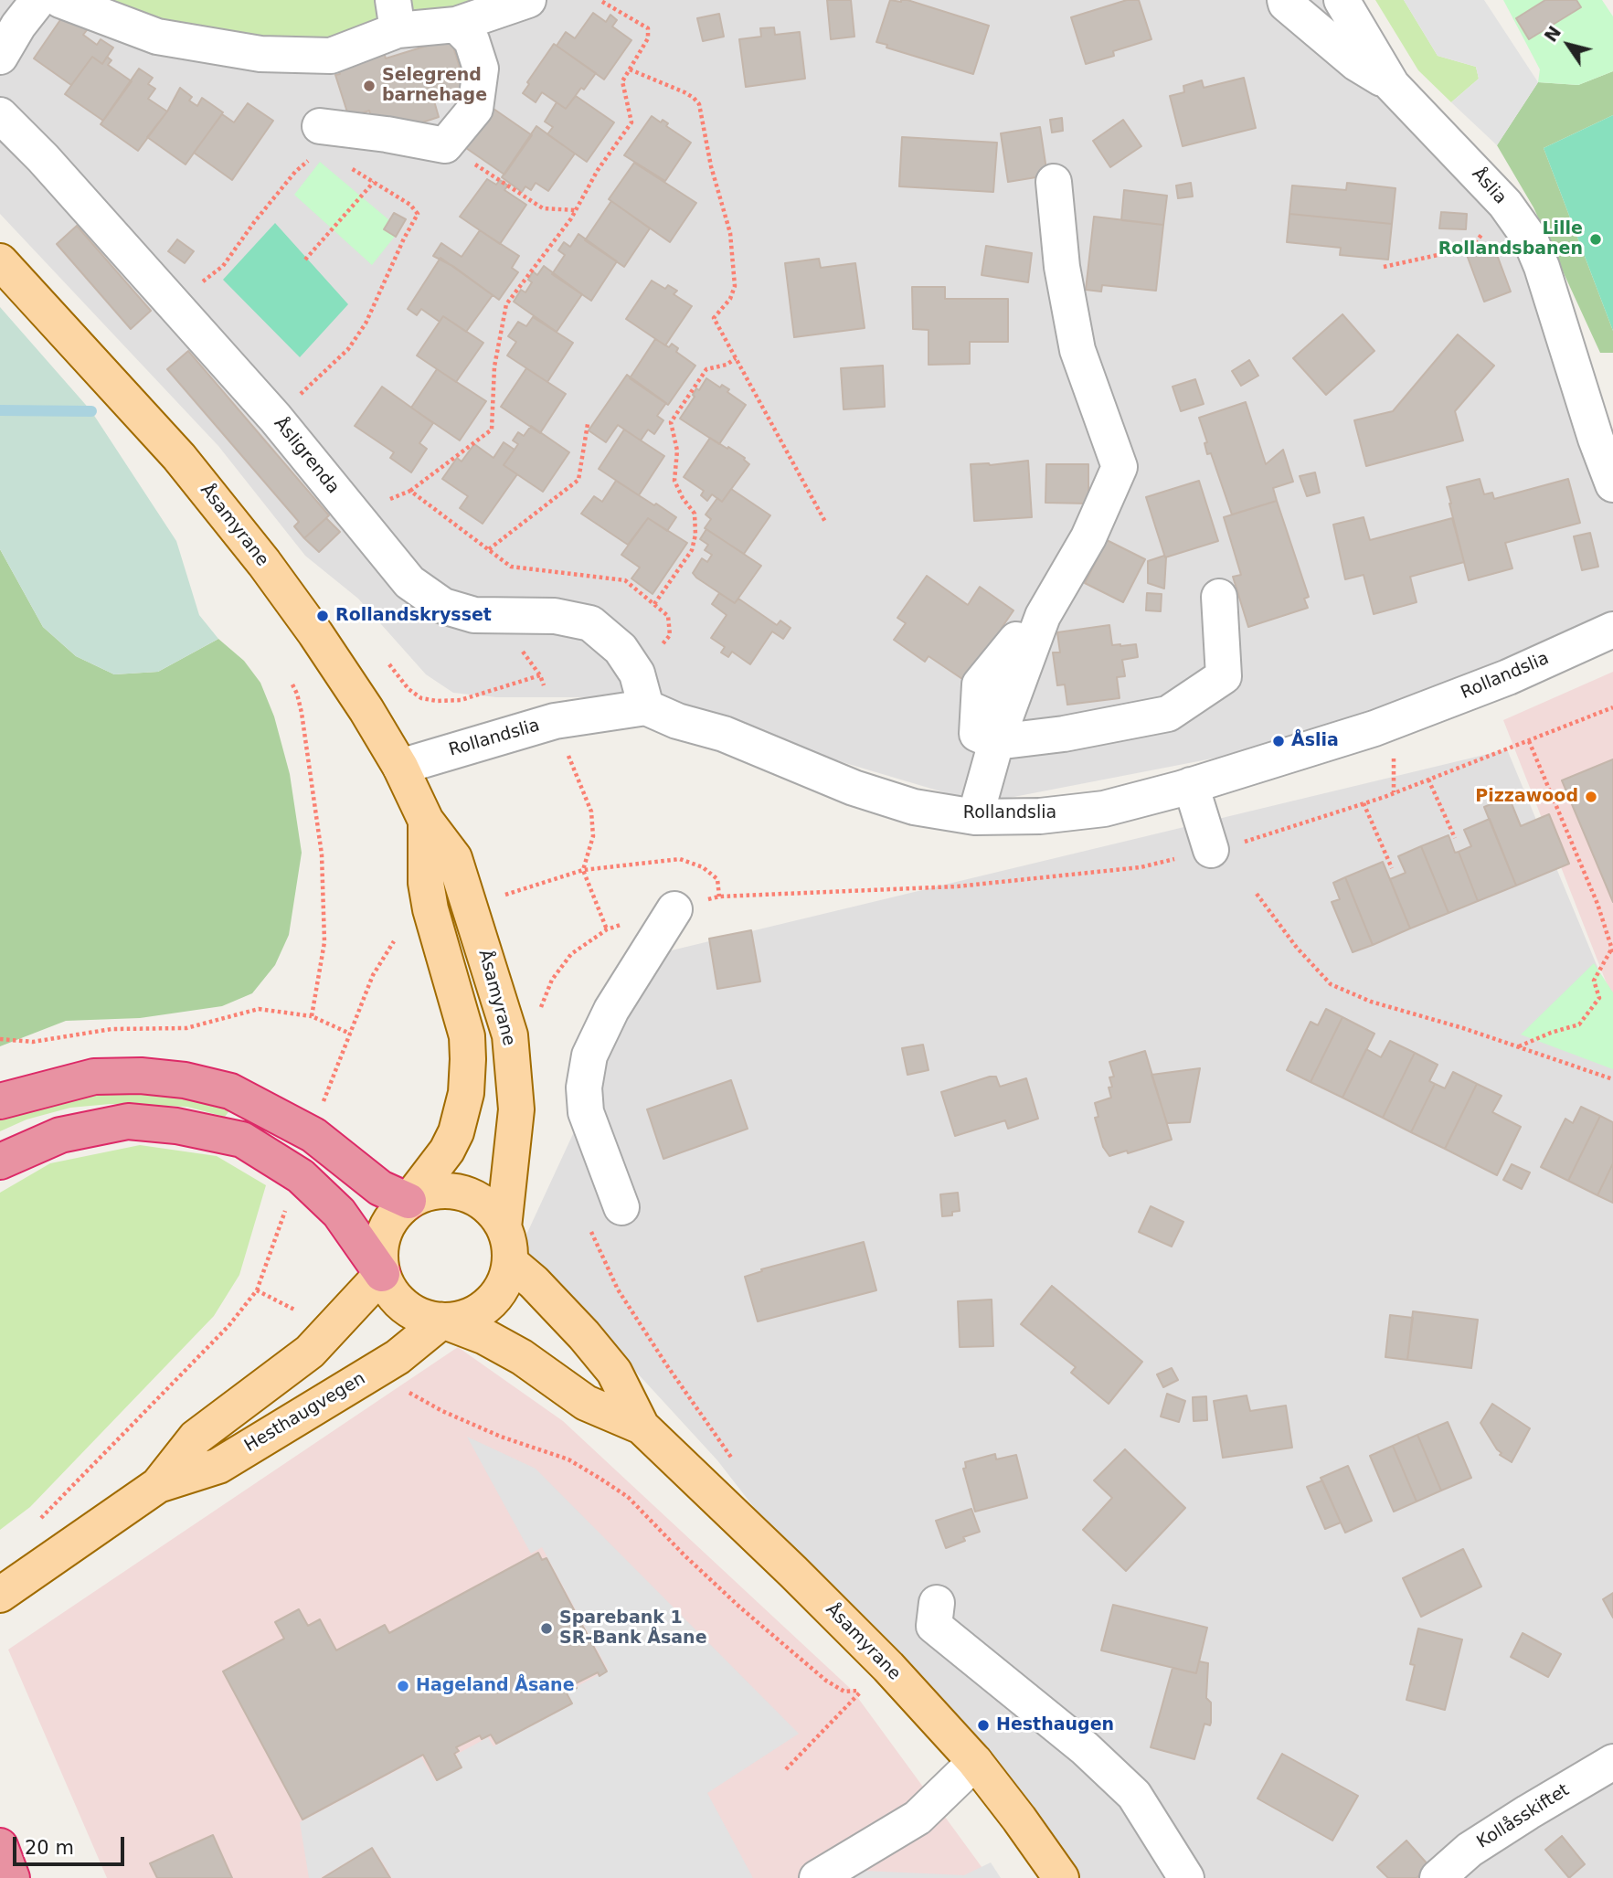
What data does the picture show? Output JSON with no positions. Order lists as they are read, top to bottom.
{
  "streets": {
    "main road": ["Åsamyrane", "Hesthaugvegen"],
    "street": [
      "Åslia",
      "Åsligrenda",
      "Rollandslia",
      "Kollåsskiftet"
    ]
  },
  "crossings": [
    ["Åsligrenda", "Rollandslia"],
    ["Åsamyrane", "Rollandslia"],
    ["Åsamyrane", "Hesthaugvegen"]
  ],
  "places": [
    "Selegrend barnehage",
    "Lille Rollandsbanen",
    "Rollandskrysset",
    "Åslia",
    "Pizzawood",
    "Sparebank 1 SR-Bank Åsane",
    "Hageland Åsane",
    "Hesthaugen"
  ],
  "scale_bar": "20 m",
  "north": "top left"
}
